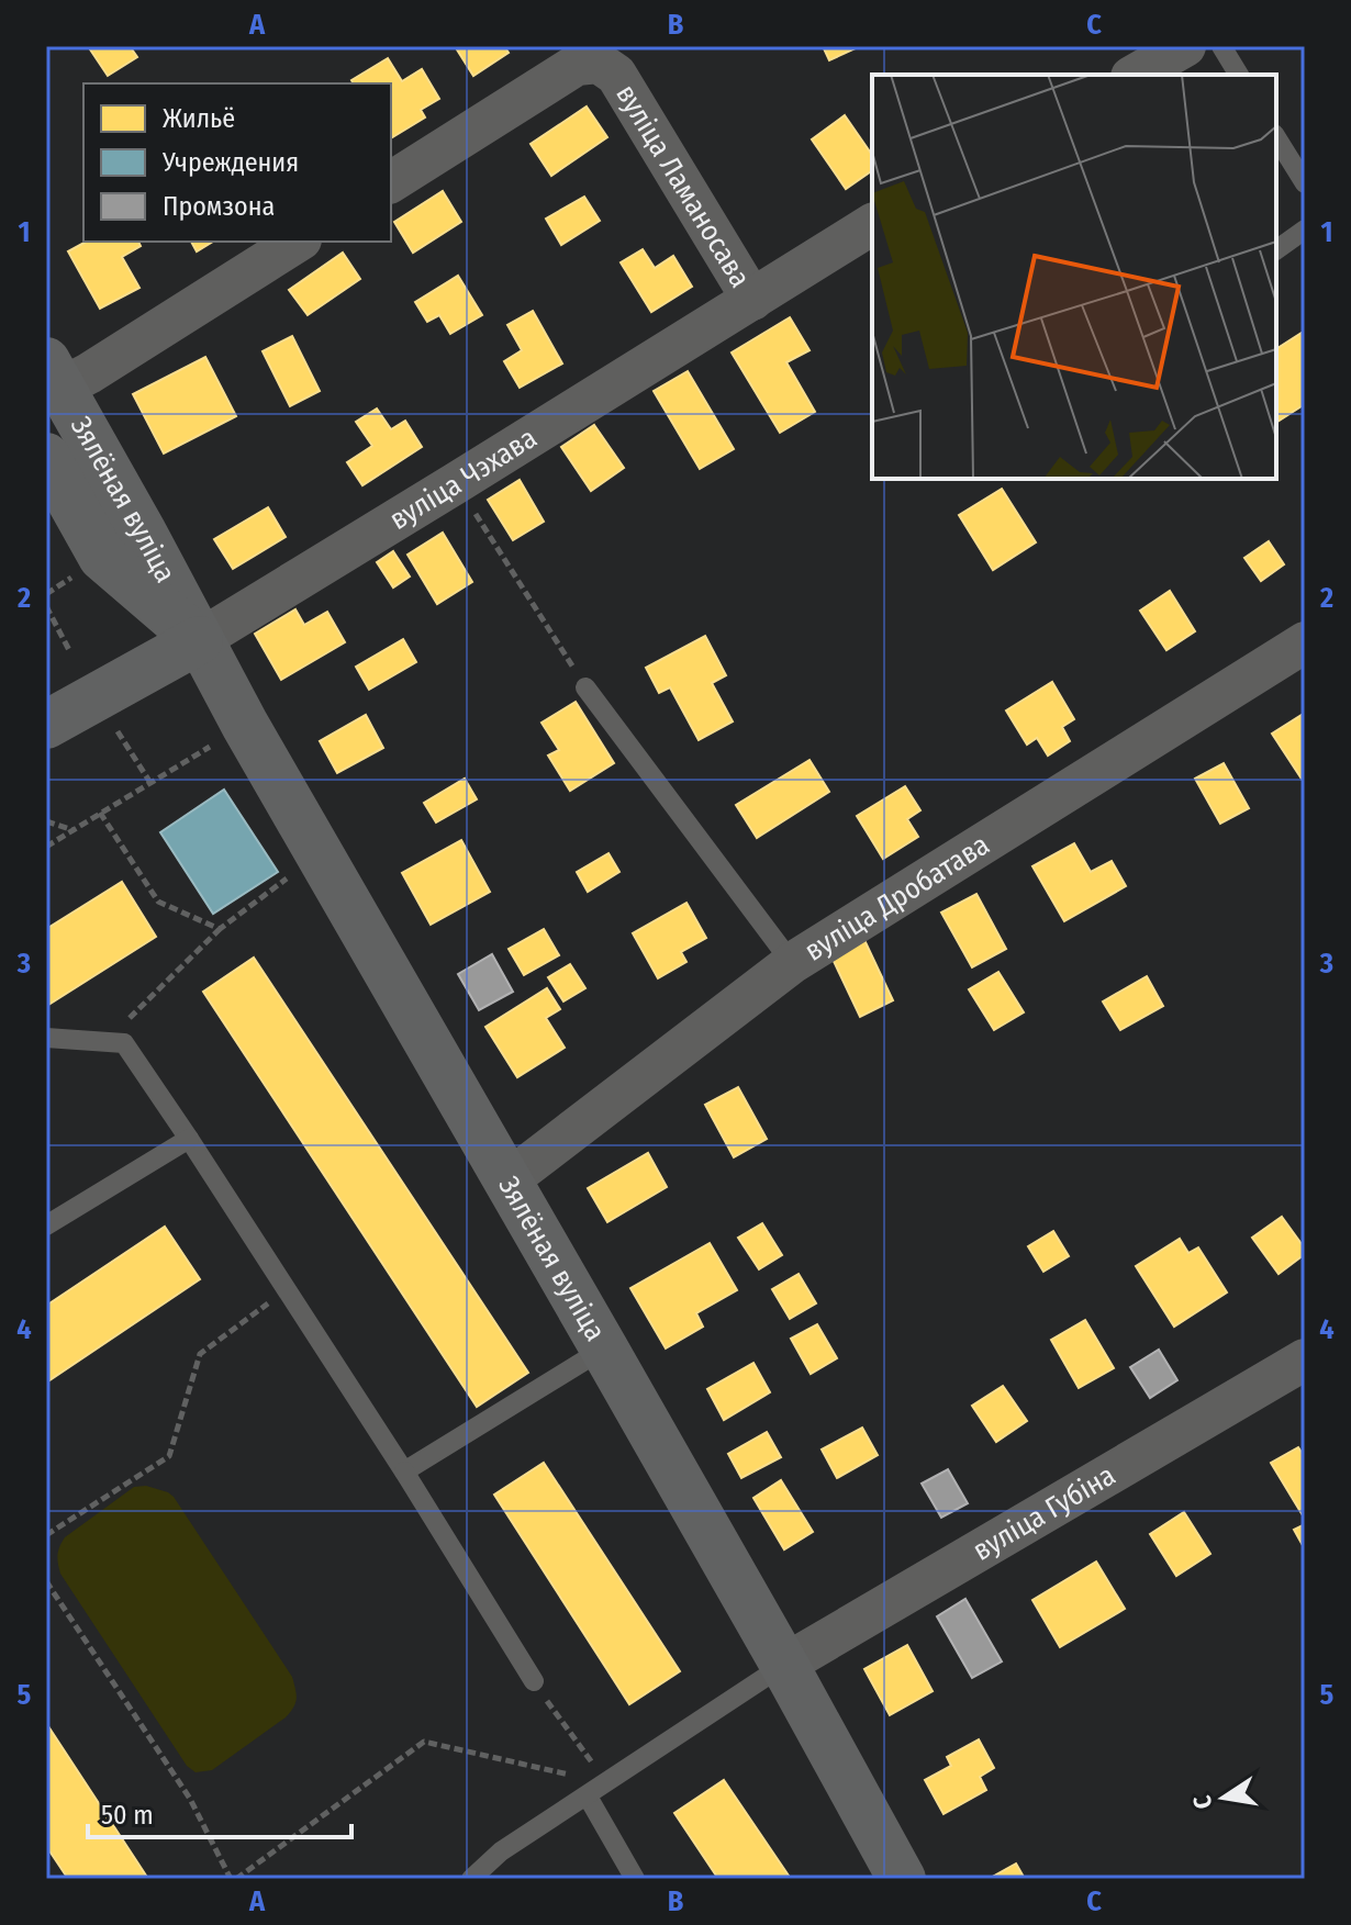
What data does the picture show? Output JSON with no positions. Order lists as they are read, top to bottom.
{
  "streets": {
    "main road": ["вуліца Чэхава", "Зялёная вуліца"],
    "street": ["вуліца Ламаносава", "вуліца Дробатава", "вуліца Губіна"]
  },
  "crossings": [
    ["вуліца Ламаносава", "вуліца Чэхава"],
    ["вуліца Чэхава", "Зялёная вуліца"],
    ["Зялёная вуліца", "вуліца Дробатава"],
    ["Зялёная вуліца", "вуліца Губіна"]
  ],
  "legend": ["Жильё", "Учреждения", "Промзона"],
  "scale_bar": "50 m",
  "north": "left",
  "grid": {
    "columns": ["A", "B", "C"],
    "rows": [
      "1",
      "2",
      "3",
      "4",
      "5"
    ]
  }
}
